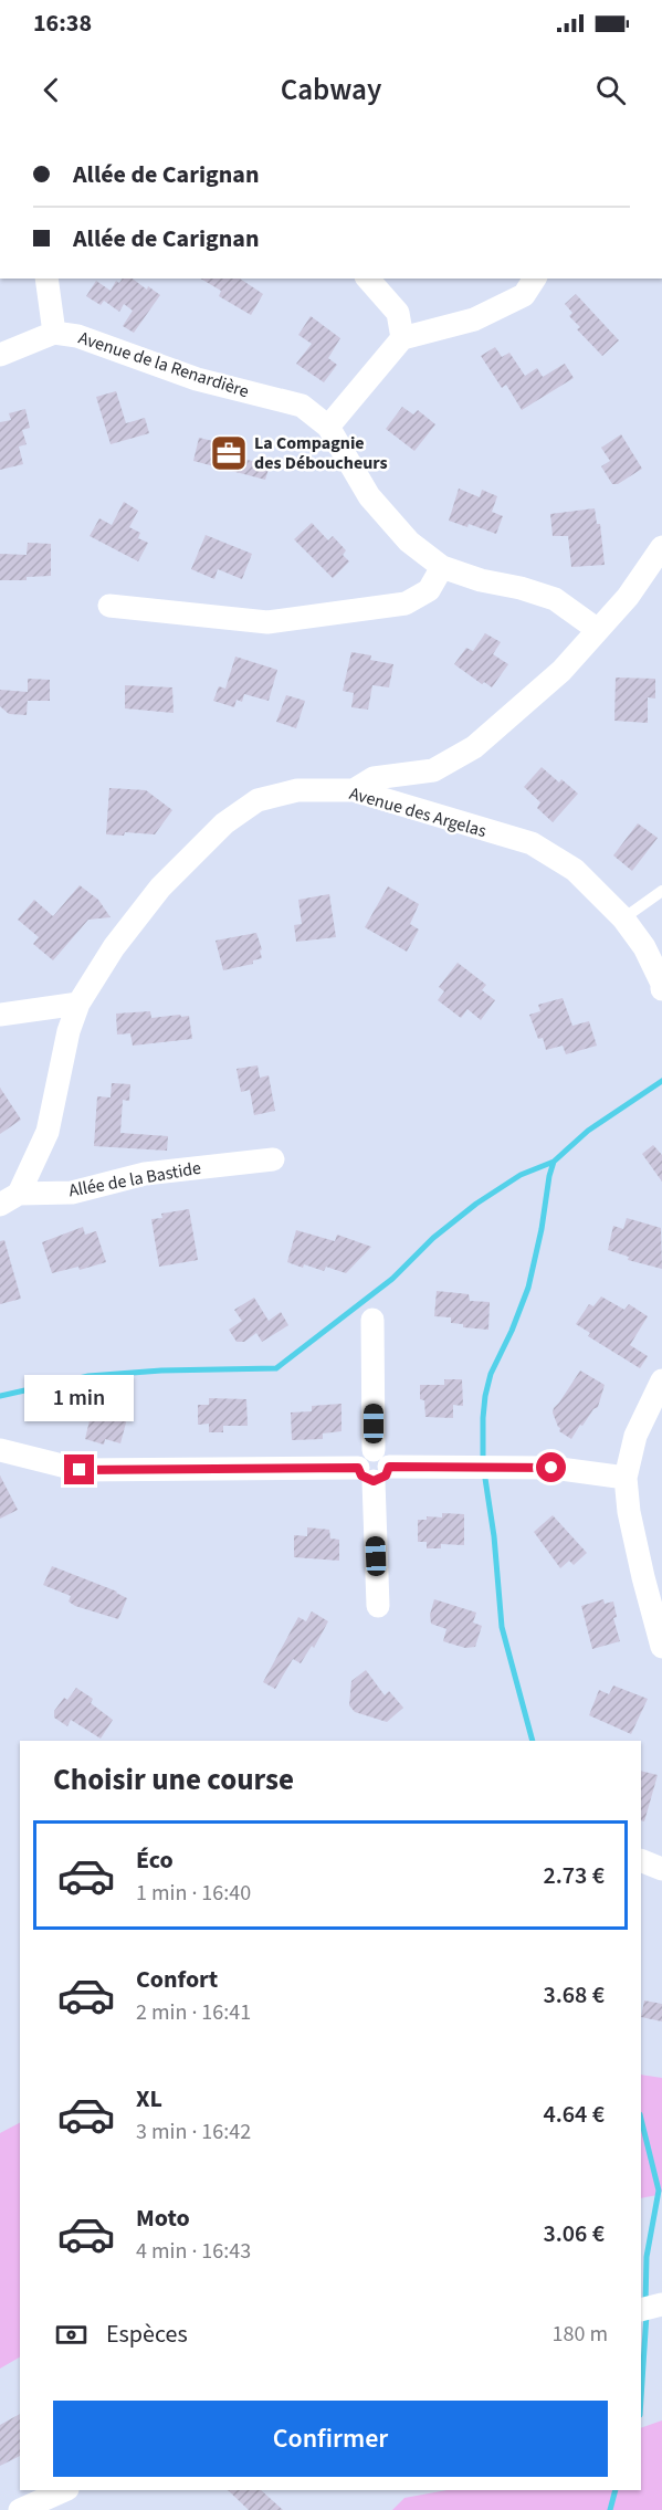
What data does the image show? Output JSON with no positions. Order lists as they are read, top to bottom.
{
  "streets": {
    "street": ["Avenue de la Renardière", "Avenue des Argelas", "Allée de la Bastide"]
  },
  "crossings": [
    ["Avenue des Argelas", "Allée de la Bastide"]
  ],
  "places": {
    "office": ["La Compagnie des Déboucheurs"]
  },
  "page": {
    "status": "16:38",
    "header": "Cabway",
    "banner": ["Allée de Carignan", "Allée de Carignan"],
    "bubble": "1 min",
    "heading": "Choisir une course",
    "list": [
      {
        "name": "Éco",
        "note": "1 min · 16:40",
        "value": "2.73 €"
      },
      {
        "name": "Confort",
        "note": "2 min · 16:41",
        "value": "3.68 €"
      },
      {
        "name": "XL",
        "note": "3 min · 16:42",
        "value": "4.64 €"
      },
      {
        "name": "Moto",
        "note": "4 min · 16:43",
        "value": "3.06 €"
      }
    ],
    "pay": ["Espèces", "180 m"],
    "buttons": "Confirmer"
  }
}
